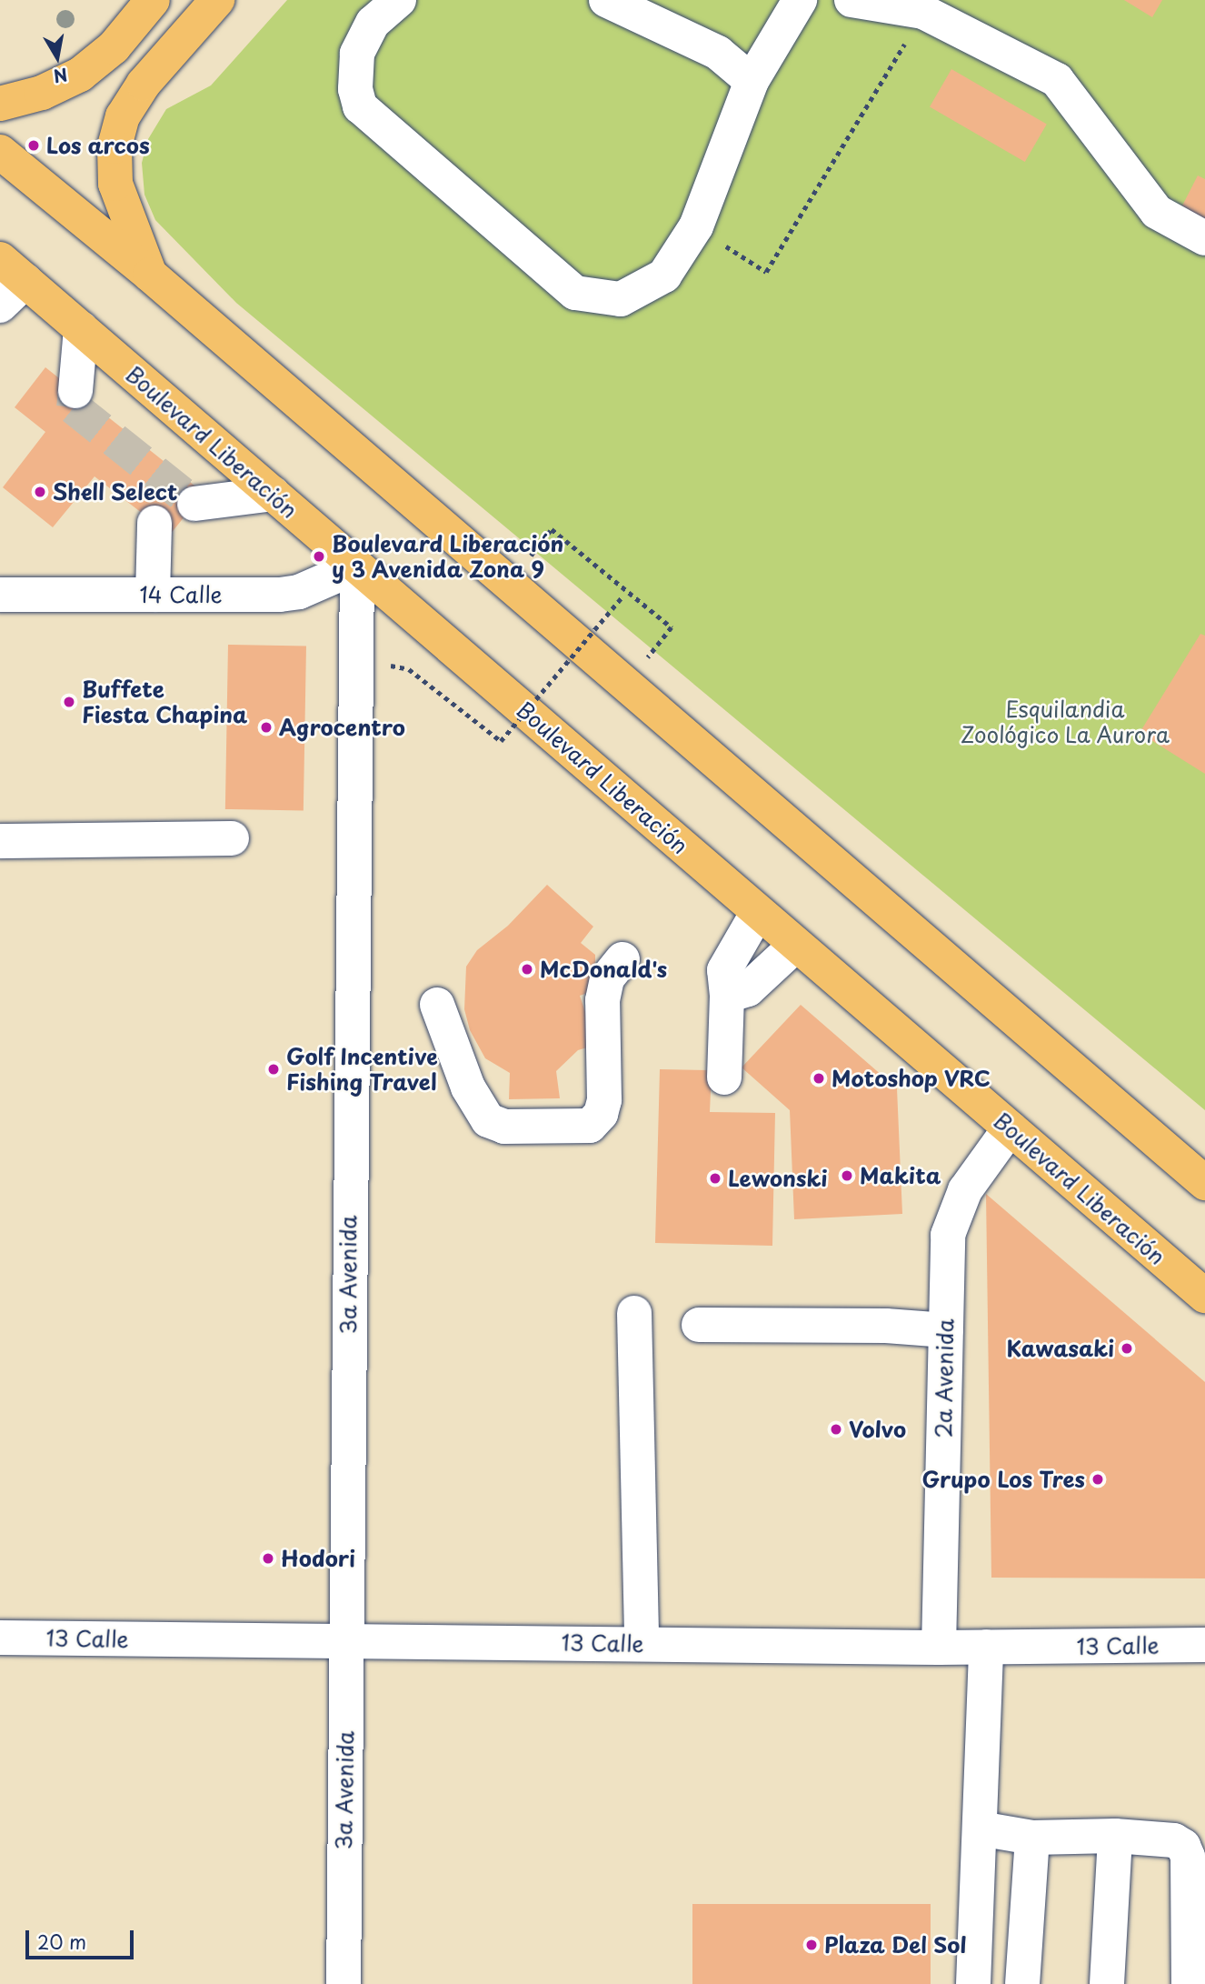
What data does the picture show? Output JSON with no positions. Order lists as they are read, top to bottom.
{
  "streets": {
    "main road": ["Boulevard Liberación"],
    "street": [
      "14 Calle",
      "3a Avenida",
      "2a Avenida",
      "13 Calle"
    ]
  },
  "crossings": [
    ["Boulevard Liberación", "14 Calle"],
    ["Boulevard Liberación", "3a Avenida"],
    ["Boulevard Liberación", "2a Avenida"],
    ["14 Calle", "3a Avenida"],
    ["3a Avenida", "13 Calle"],
    ["2a Avenida", "13 Calle"]
  ],
  "parks": ["Esquilandia Zoológico La Aurora"],
  "places": [
    "Los arcos",
    "Shell Select",
    "Boulevard Liberación y 3 Avenida Zona 9",
    "Buffete Fiesta Chapina",
    "Agrocentro",
    "McDonald's",
    "Golf Incentive Fishing Travel",
    "Motoshop VRC",
    "Makita",
    "Lewonski",
    "Kawasaki",
    "Volvo",
    "Grupo Los Tres",
    "Hodori",
    "Plaza Del Sol"
  ],
  "scale_bar": "20 m",
  "north": "bottom"
}
